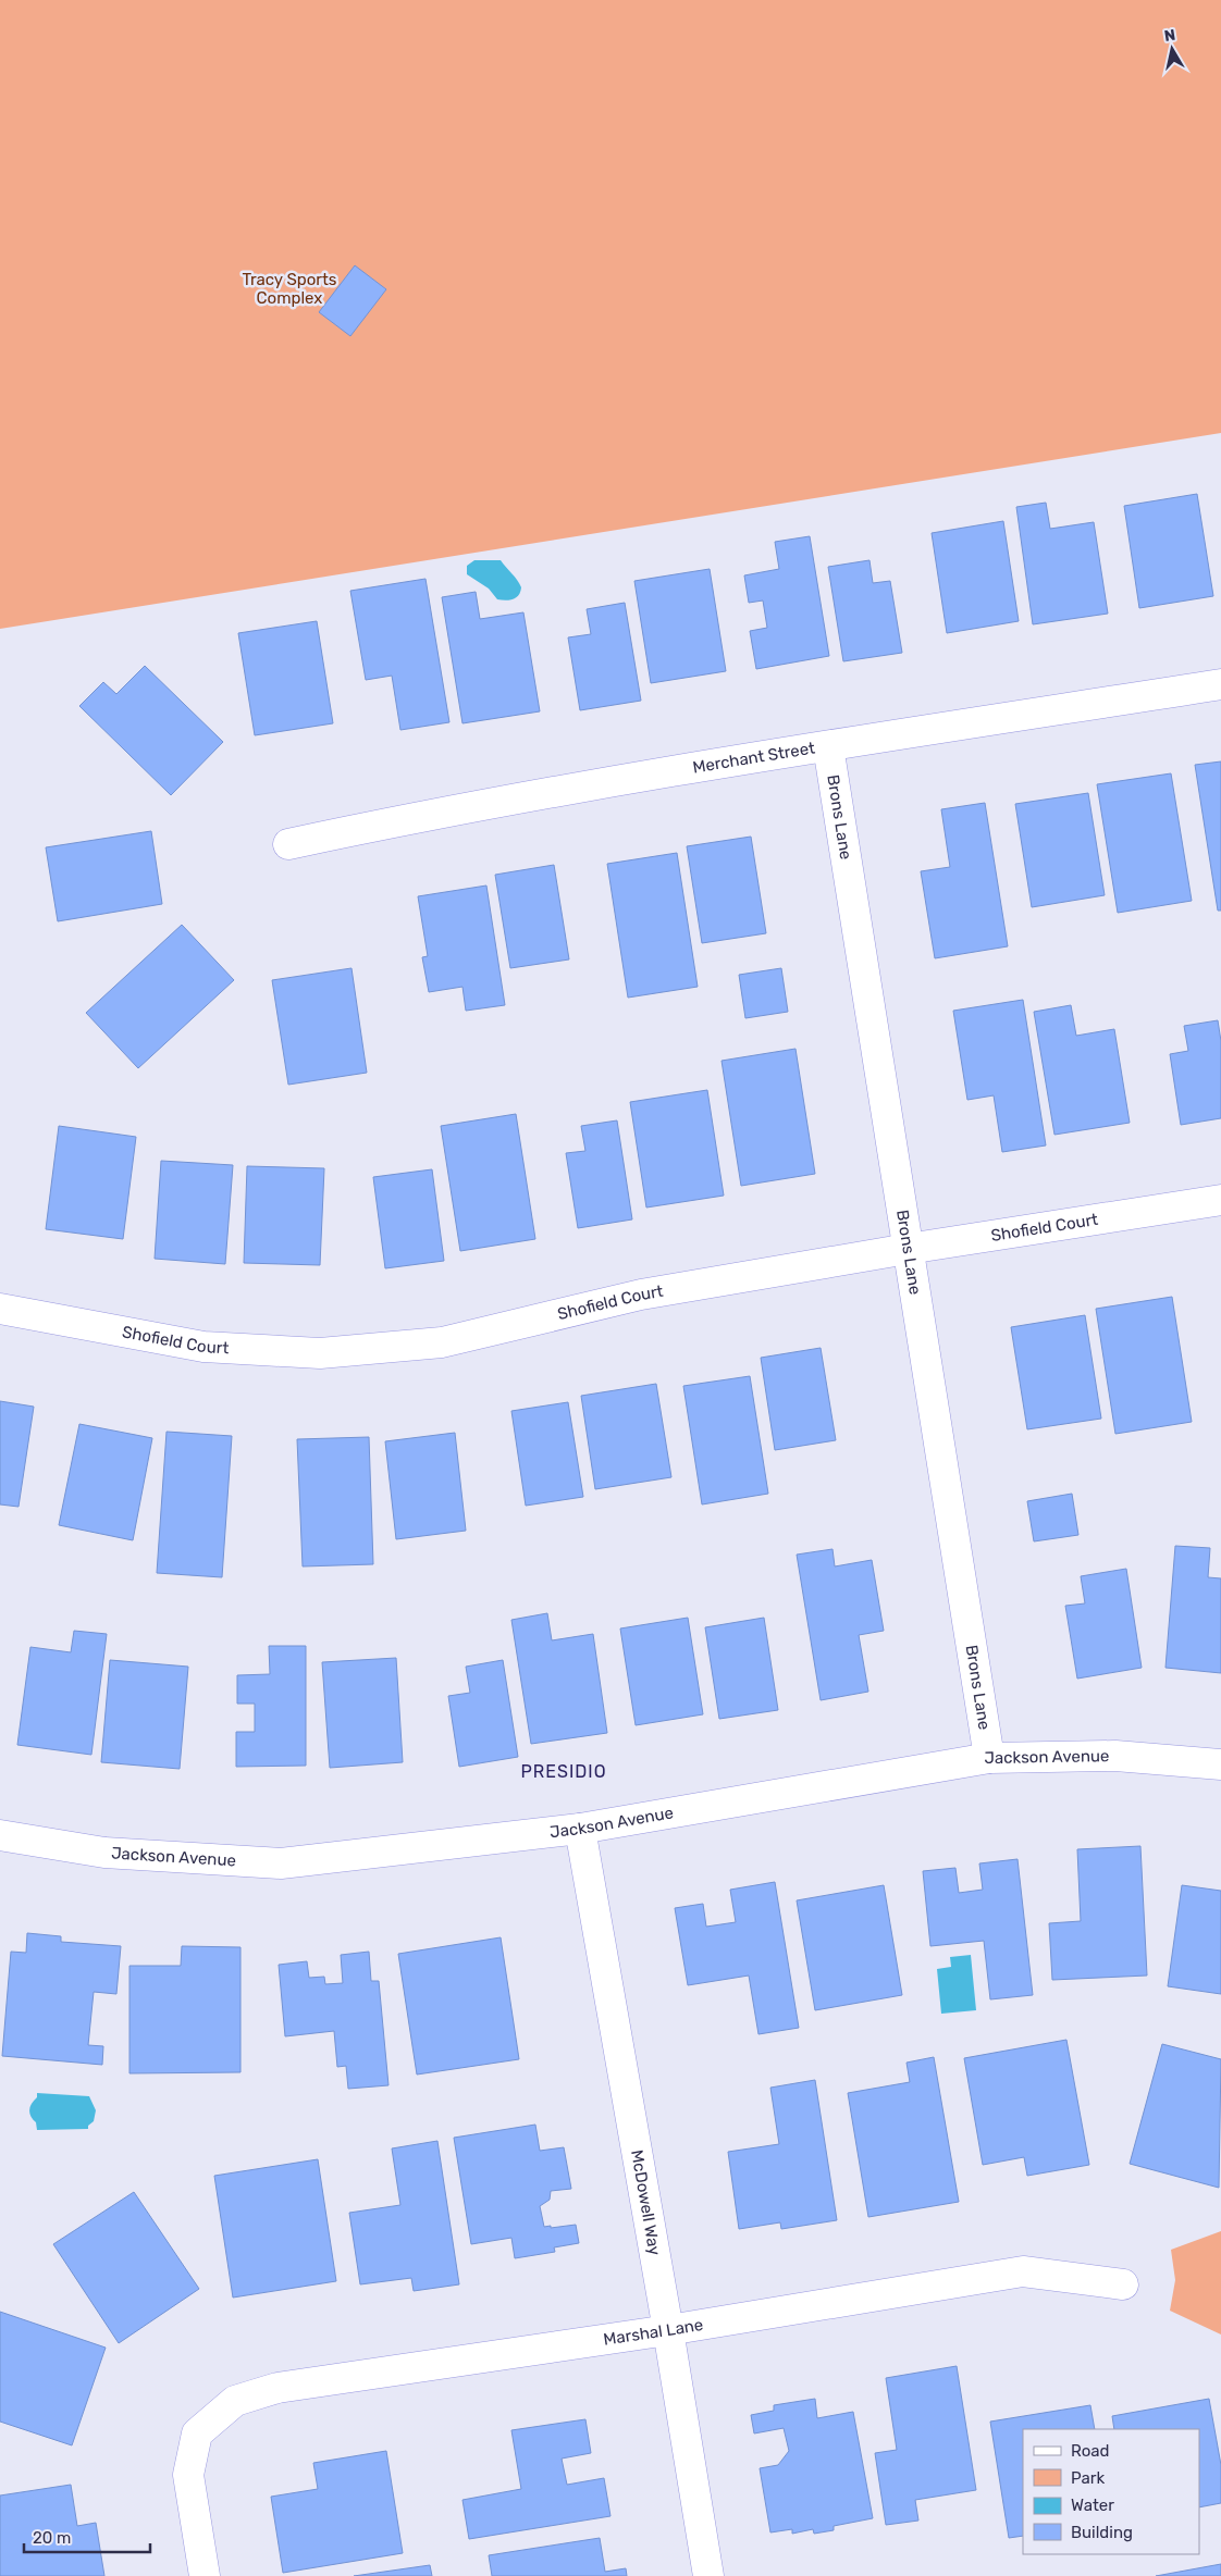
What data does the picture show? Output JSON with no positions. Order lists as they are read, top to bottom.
{
  "streets": {
    "street": [
      "Merchant Street",
      "Brons Lane",
      "Shofield Court",
      "Jackson Avenue",
      "McDowell Way",
      "Marshal Lane"
    ]
  },
  "crossings": [
    ["Merchant Street", "Brons Lane"],
    ["Brons Lane", "Shofield Court"],
    ["Brons Lane", "Jackson Avenue"],
    ["Jackson Avenue", "McDowell Way"],
    ["McDowell Way", "Marshal Lane"]
  ],
  "districts": ["PRESIDIO"],
  "parks": ["Tracy Sports Complex"],
  "legend": [
    "Road",
    "Park",
    "Water",
    "Building"
  ],
  "scale_bar": "20 m",
  "north": "top"
}
